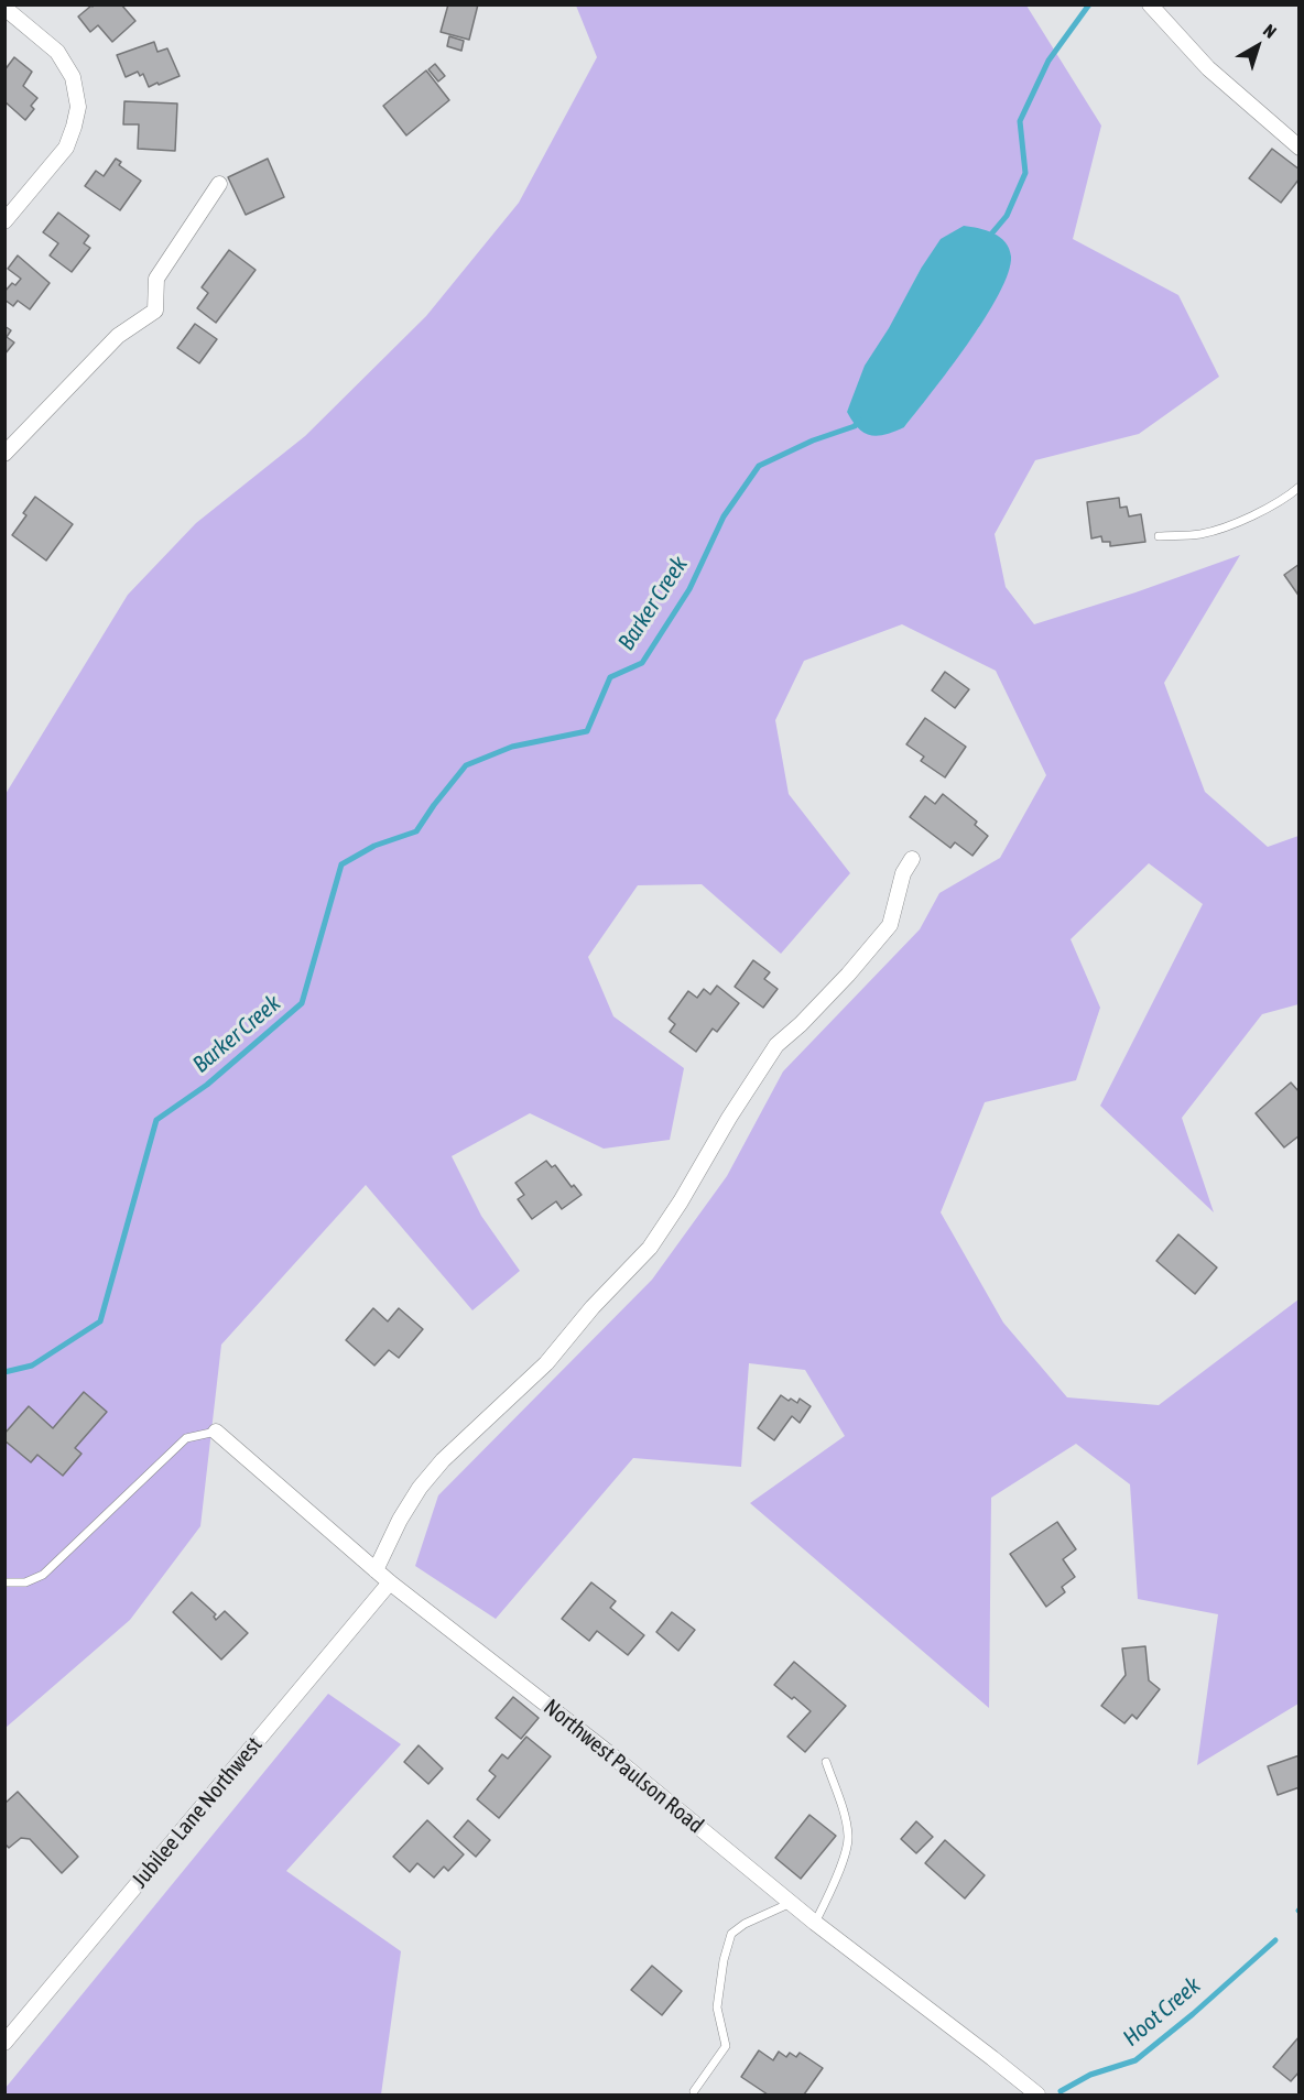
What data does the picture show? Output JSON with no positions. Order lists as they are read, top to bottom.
{
  "streets": {
    "street": ["Northwest Paulson Road", "Jubilee Lane Northwest"]
  },
  "crossings": [
    ["Northwest Paulson Road", "Jubilee Lane Northwest"]
  ],
  "water": ["Barker Creek", "Hoot Creek"],
  "north": "top right"
}
